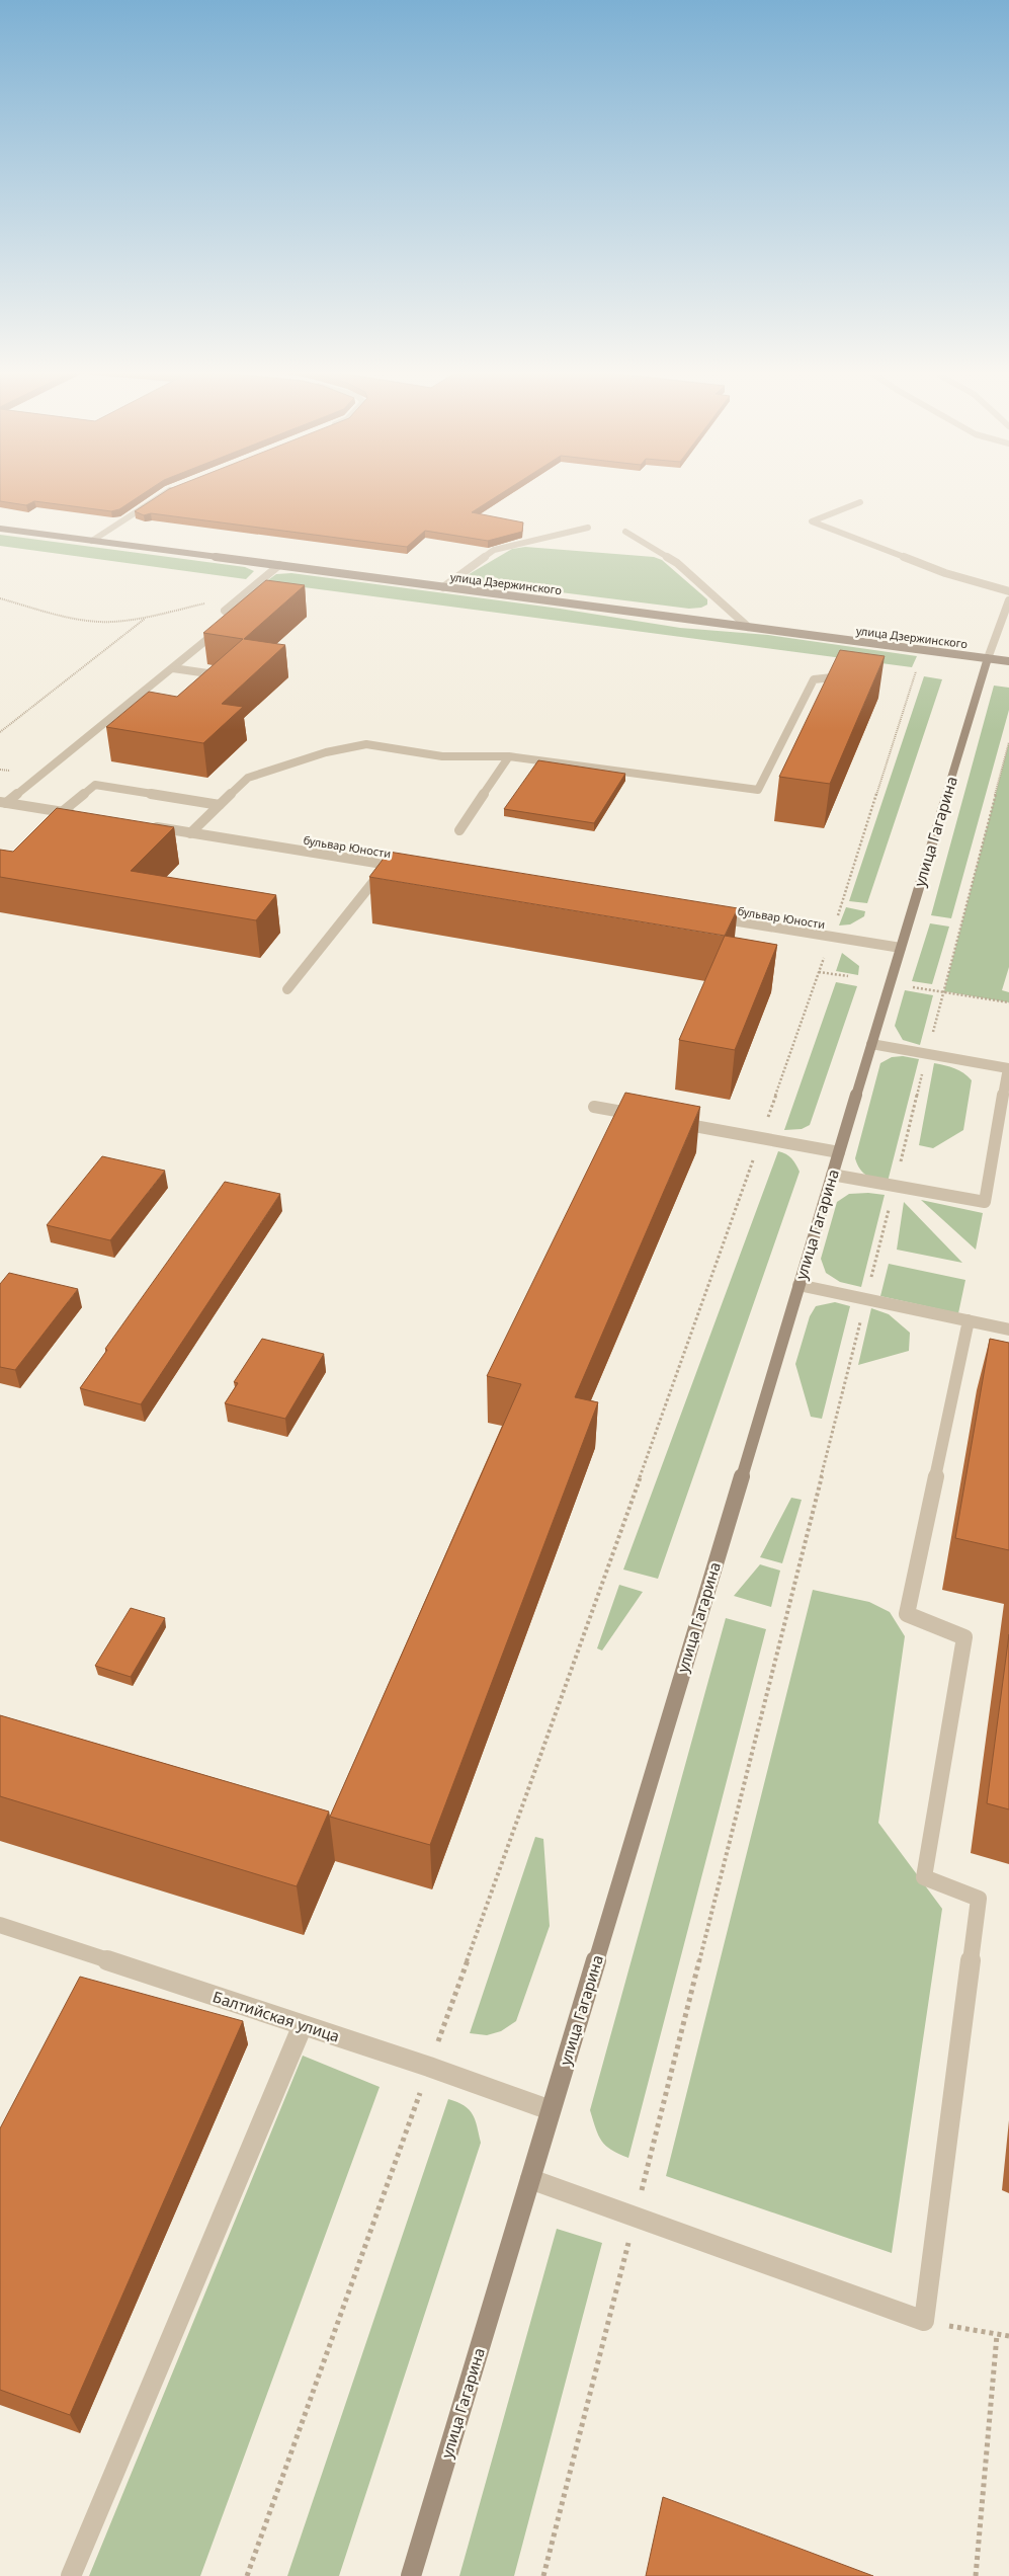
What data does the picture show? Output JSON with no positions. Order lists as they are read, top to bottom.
{
  "streets": {
    "street": [
      "улица Дзержинского",
      "улица Гагарина",
      "бульвар Юности",
      "Балтийская улица"
    ]
  },
  "crossings": [
    ["улица Дзержинского", "улица Гагарина"],
    ["улица Гагарина", "бульвар Юности"],
    ["улица Гагарина", "Балтийская улица"]
  ]
}
